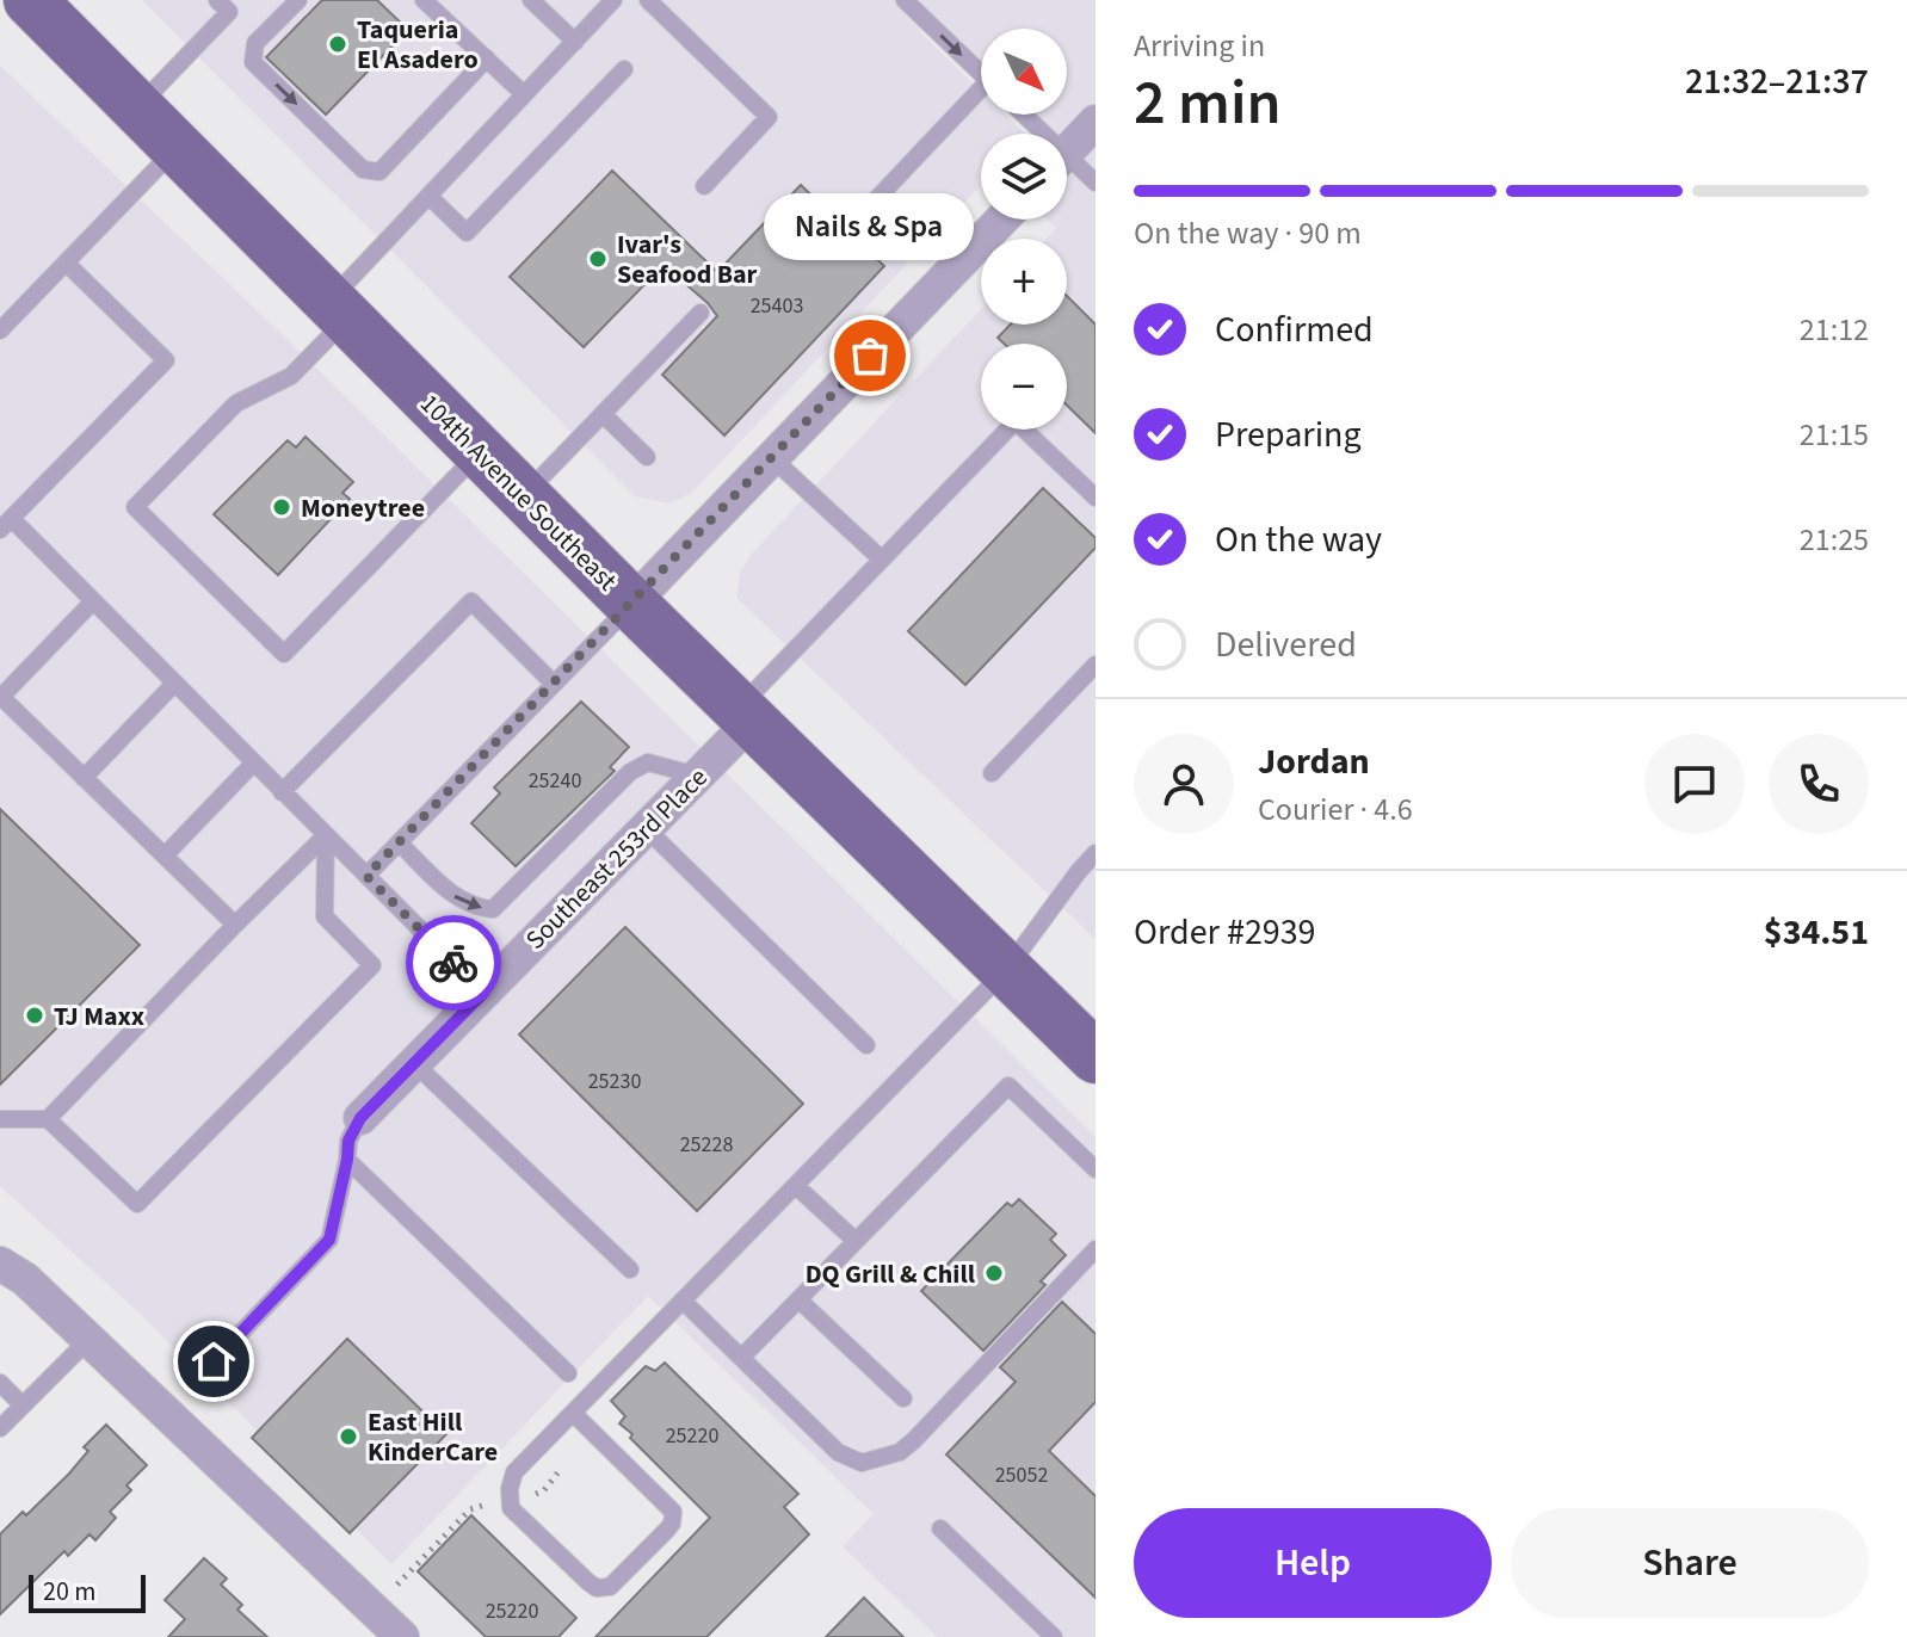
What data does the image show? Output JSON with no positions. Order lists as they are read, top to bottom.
{
  "streets": {
    "main road": ["104th Avenue Southeast"],
    "street": ["Southeast 253rd Place"]
  },
  "crossings": [
    ["104th Avenue Southeast", "Southeast 253rd Place"]
  ],
  "places": [
    "Taqueria El Asadero",
    "Ivar's Seafood Bar",
    "Nails & Spa",
    "Moneytree",
    "TJ Maxx",
    "DQ Grill & Chill",
    "East Hill KinderCare"
  ],
  "house_numbers": [
    "25403",
    "25240",
    "25230",
    "25228",
    "25220",
    "25052",
    "25220"
  ],
  "scale_bar": "20 m",
  "north": "bottom right",
  "page": {
    "heading": ["2 min", "Arriving in", "21:32–21:37"],
    "panel": [
      "Jordan",
      "Courier · 4.6",
      "Order #2939",
      "$34.51"
    ],
    "map_buttons": ["+", "−"],
    "bar": "On the way · 90 m",
    "bubble": "Nails & Spa",
    "list": [
      ["Confirmed", "21:12"],
      ["Preparing", "21:15"],
      ["On the way", "21:25"],
      "Delivered"
    ],
    "buttons": ["Help", "Share"],
    "scale": "20 m"
  }
}
